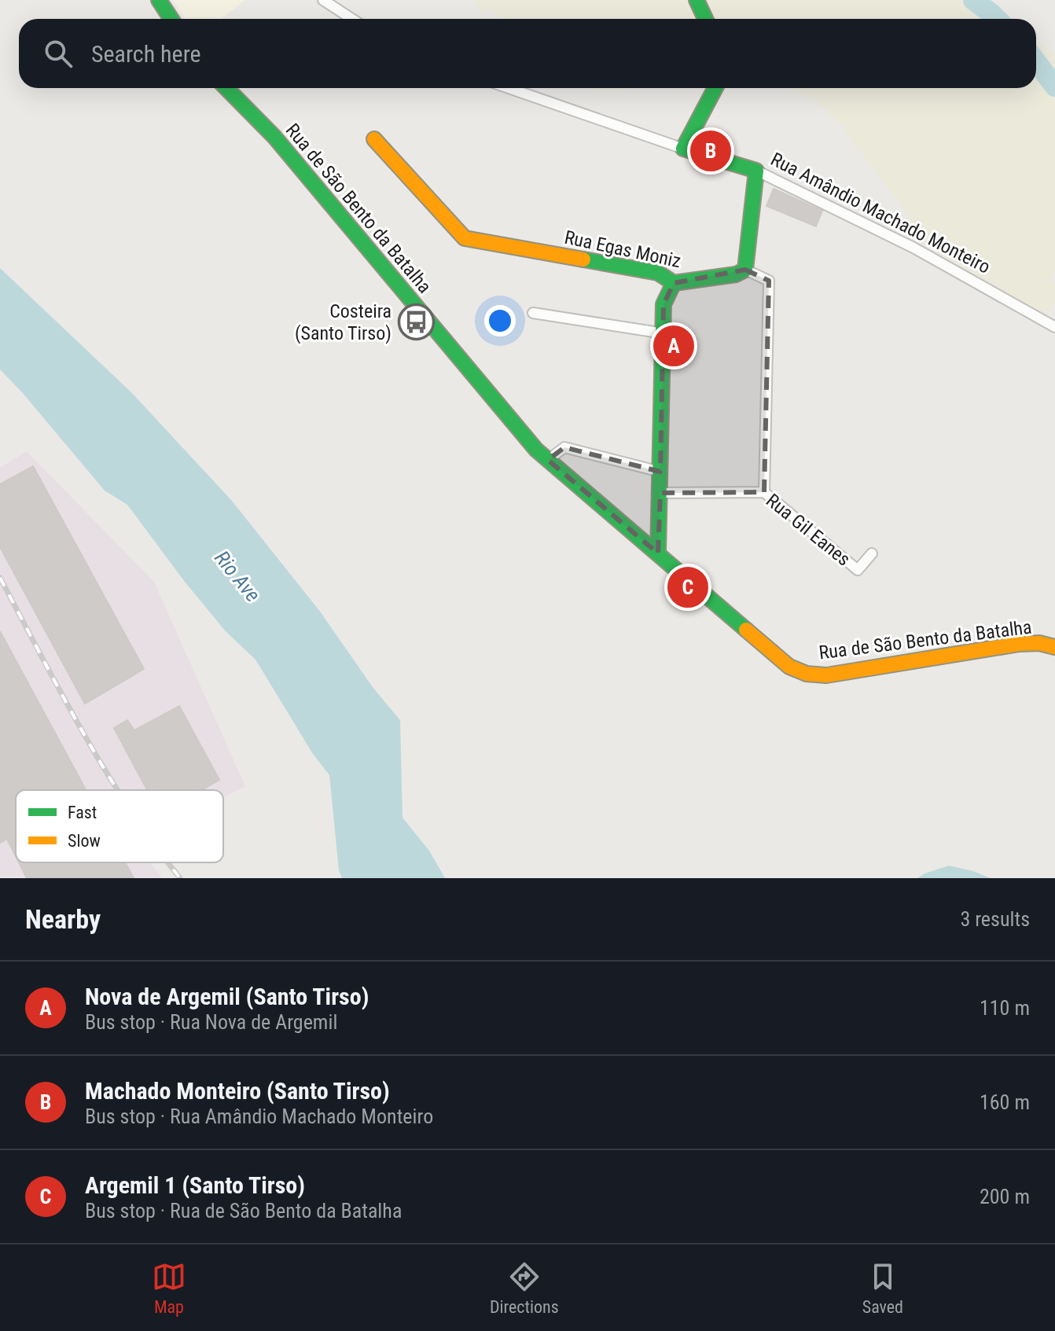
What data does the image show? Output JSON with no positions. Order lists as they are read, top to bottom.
{
  "streets": {
    "street": [
      "Rua de São Bento da Batalha",
      "Rua Amândio Machado Monteiro",
      "Rua Egas Moniz",
      "Rua Gil Eanes"
    ]
  },
  "water": ["Rio Ave"],
  "places": {
    "bus stop": ["Costeira (Santo Tirso)"]
  },
  "legend": ["Fast", "Slow"],
  "page": {
    "search": "Search here",
    "pins": ["B", "A", "C"],
    "heading": ["Nearby", "3 results"],
    "list": [
      {
        "mark": "A",
        "name": "Nova de Argemil (Santo Tirso)",
        "note": "Bus stop · Rua Nova de Argemil",
        "value": "110 m"
      },
      {
        "mark": "B",
        "name": "Machado Monteiro (Santo Tirso)",
        "note": "Bus stop · Rua Amândio Machado Monteiro",
        "value": "160 m"
      },
      {
        "mark": "C",
        "name": "Argemil 1 (Santo Tirso)",
        "note": "Bus stop · Rua de São Bento da Batalha",
        "value": "200 m"
      }
    ],
    "nav": ["Map", "Directions", "Saved"]
  }
}
